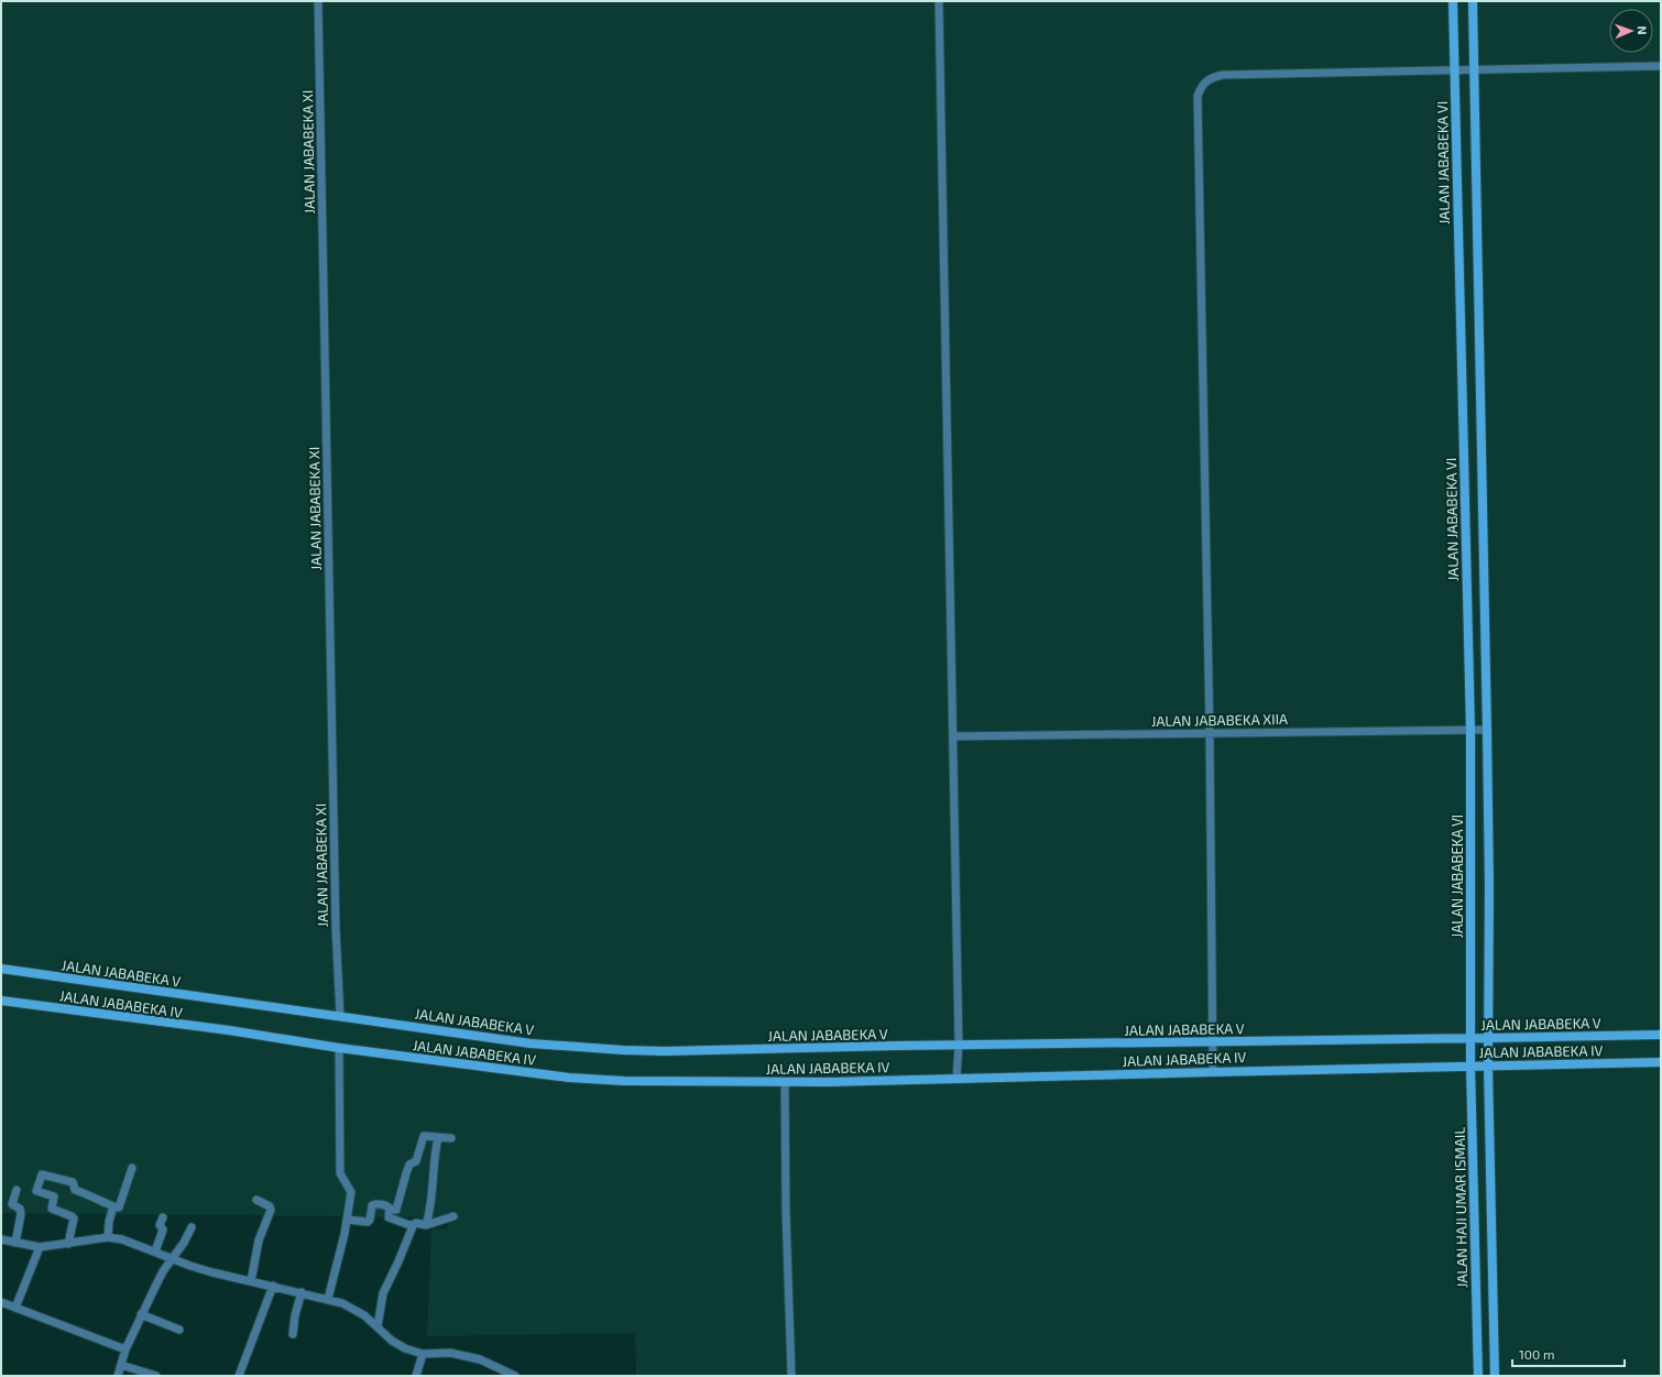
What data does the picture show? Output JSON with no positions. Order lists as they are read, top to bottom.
{
  "streets": {
    "street": [
      "JALAN JABABEKA XI",
      "JALAN JABABEKA VI",
      "JALAN JABABEKA XIIA",
      "JALAN JABABEKA V",
      "JALAN JABABEKA IV",
      "JALAN HAJI UMAR ISMAIL"
    ]
  },
  "crossings": [
    ["JALAN JABABEKA XI", "JALAN JABABEKA V"],
    ["JALAN JABABEKA VI", "JALAN JABABEKA XIIA"],
    ["JALAN JABABEKA VI", "JALAN JABABEKA V"],
    ["JALAN JABABEKA VI", "JALAN HAJI UMAR ISMAIL"],
    ["JALAN JABABEKA V", "JALAN HAJI UMAR ISMAIL"],
    ["JALAN JABABEKA IV", "JALAN HAJI UMAR ISMAIL"]
  ],
  "scale_bar": "100 m",
  "north": "right"
}
